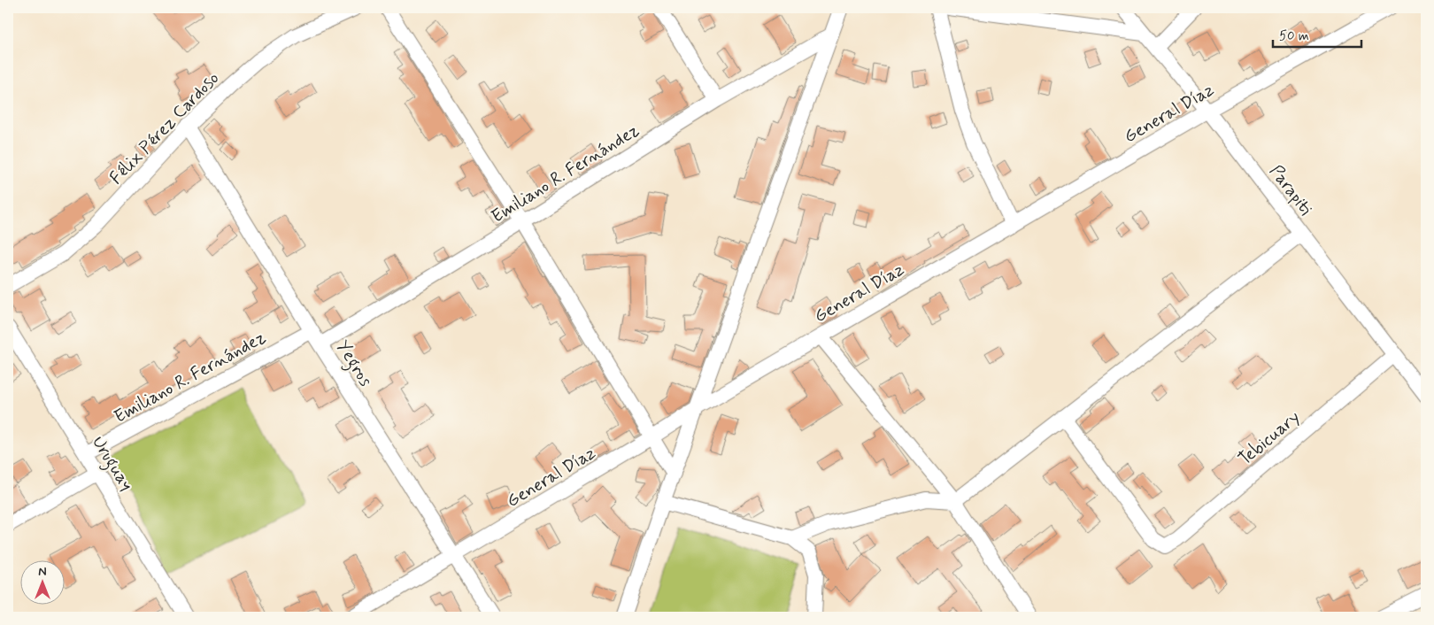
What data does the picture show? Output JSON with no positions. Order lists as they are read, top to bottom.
{
  "streets": {
    "street": [
      "General Díaz",
      "Félix Pérez Cardoso",
      "Emiliano R. Fernández",
      "Parapiti",
      "Yegros",
      "Tebicuary",
      "Uruguay"
    ]
  },
  "crossings": [
    ["General Díaz", "Parapiti"],
    ["General Díaz", "Yegros"],
    ["Félix Pérez Cardoso", "Yegros"],
    ["Emiliano R. Fernández", "Yegros"],
    ["Emiliano R. Fernández", "Uruguay"],
    ["Parapiti", "Tebicuary"]
  ],
  "scale_bar": "50 m",
  "north": "top"
}
